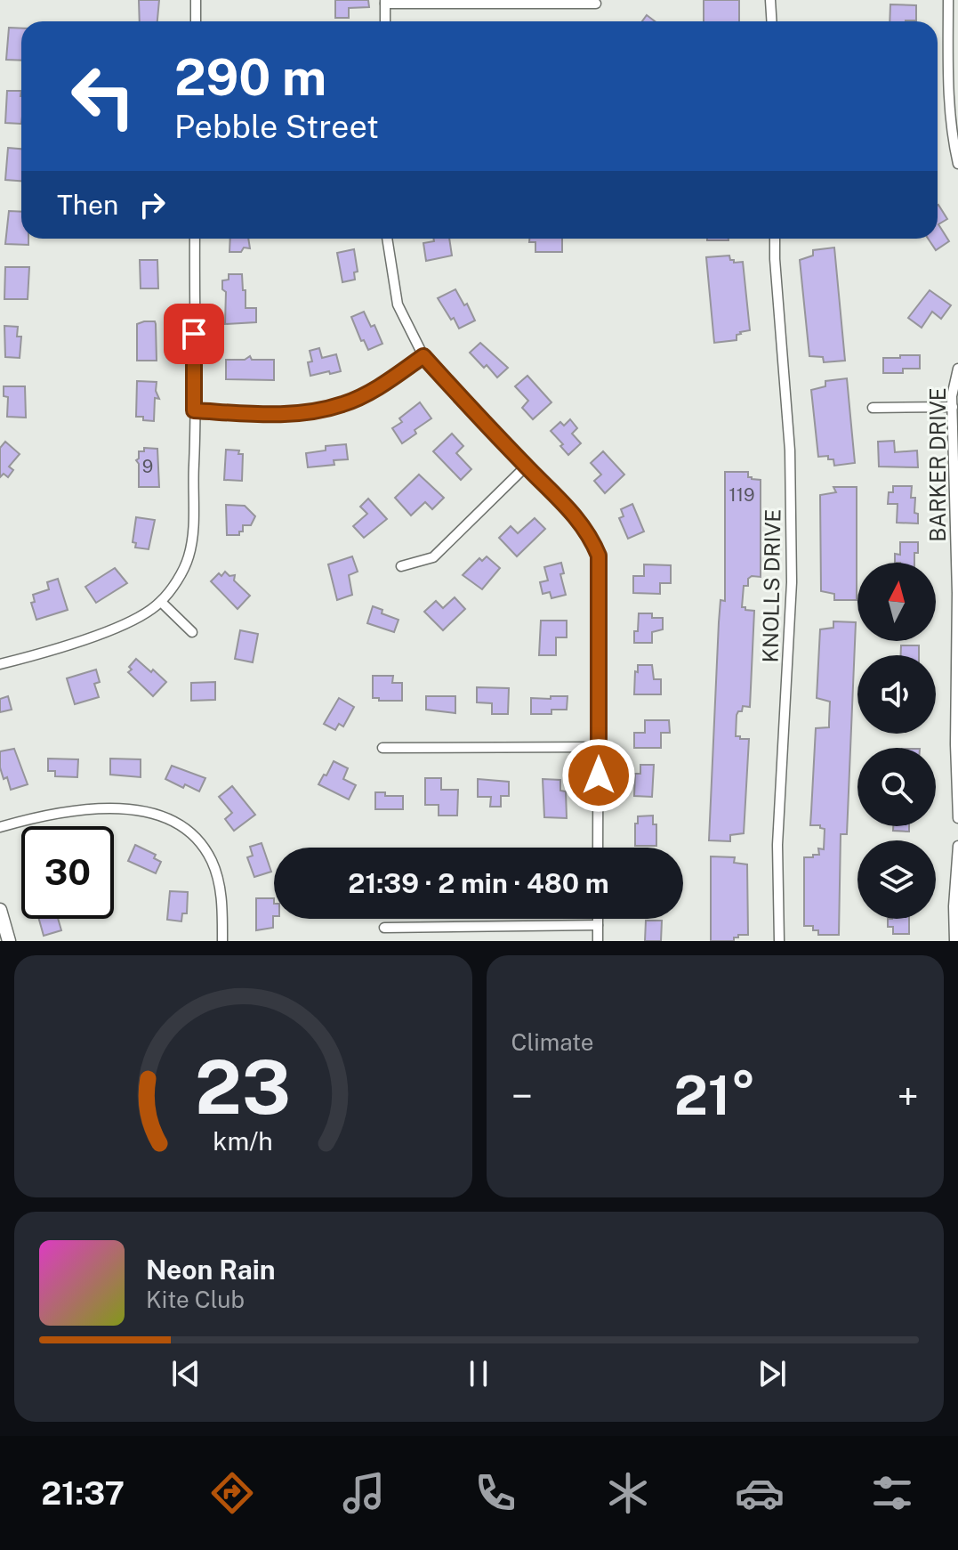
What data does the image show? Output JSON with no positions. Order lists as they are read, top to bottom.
{
  "streets": {
    "street": ["BARKER DRIVE", "KNOLLS DRIVE"]
  },
  "house_numbers": ["9", "119"],
  "north": "top",
  "page": {
    "turn": ["290 m", "Pebble Street"],
    "then": "Then",
    "limit": "30",
    "trip": "21:39 · 2 min · 480 m",
    "tile": "Climate",
    "heat": ["−", "21°", "+"],
    "song": ["Neon Rain", "Kite Club"],
    "tabs": "21:37",
    "gauge": ["23", "km/h"]
  }
}
